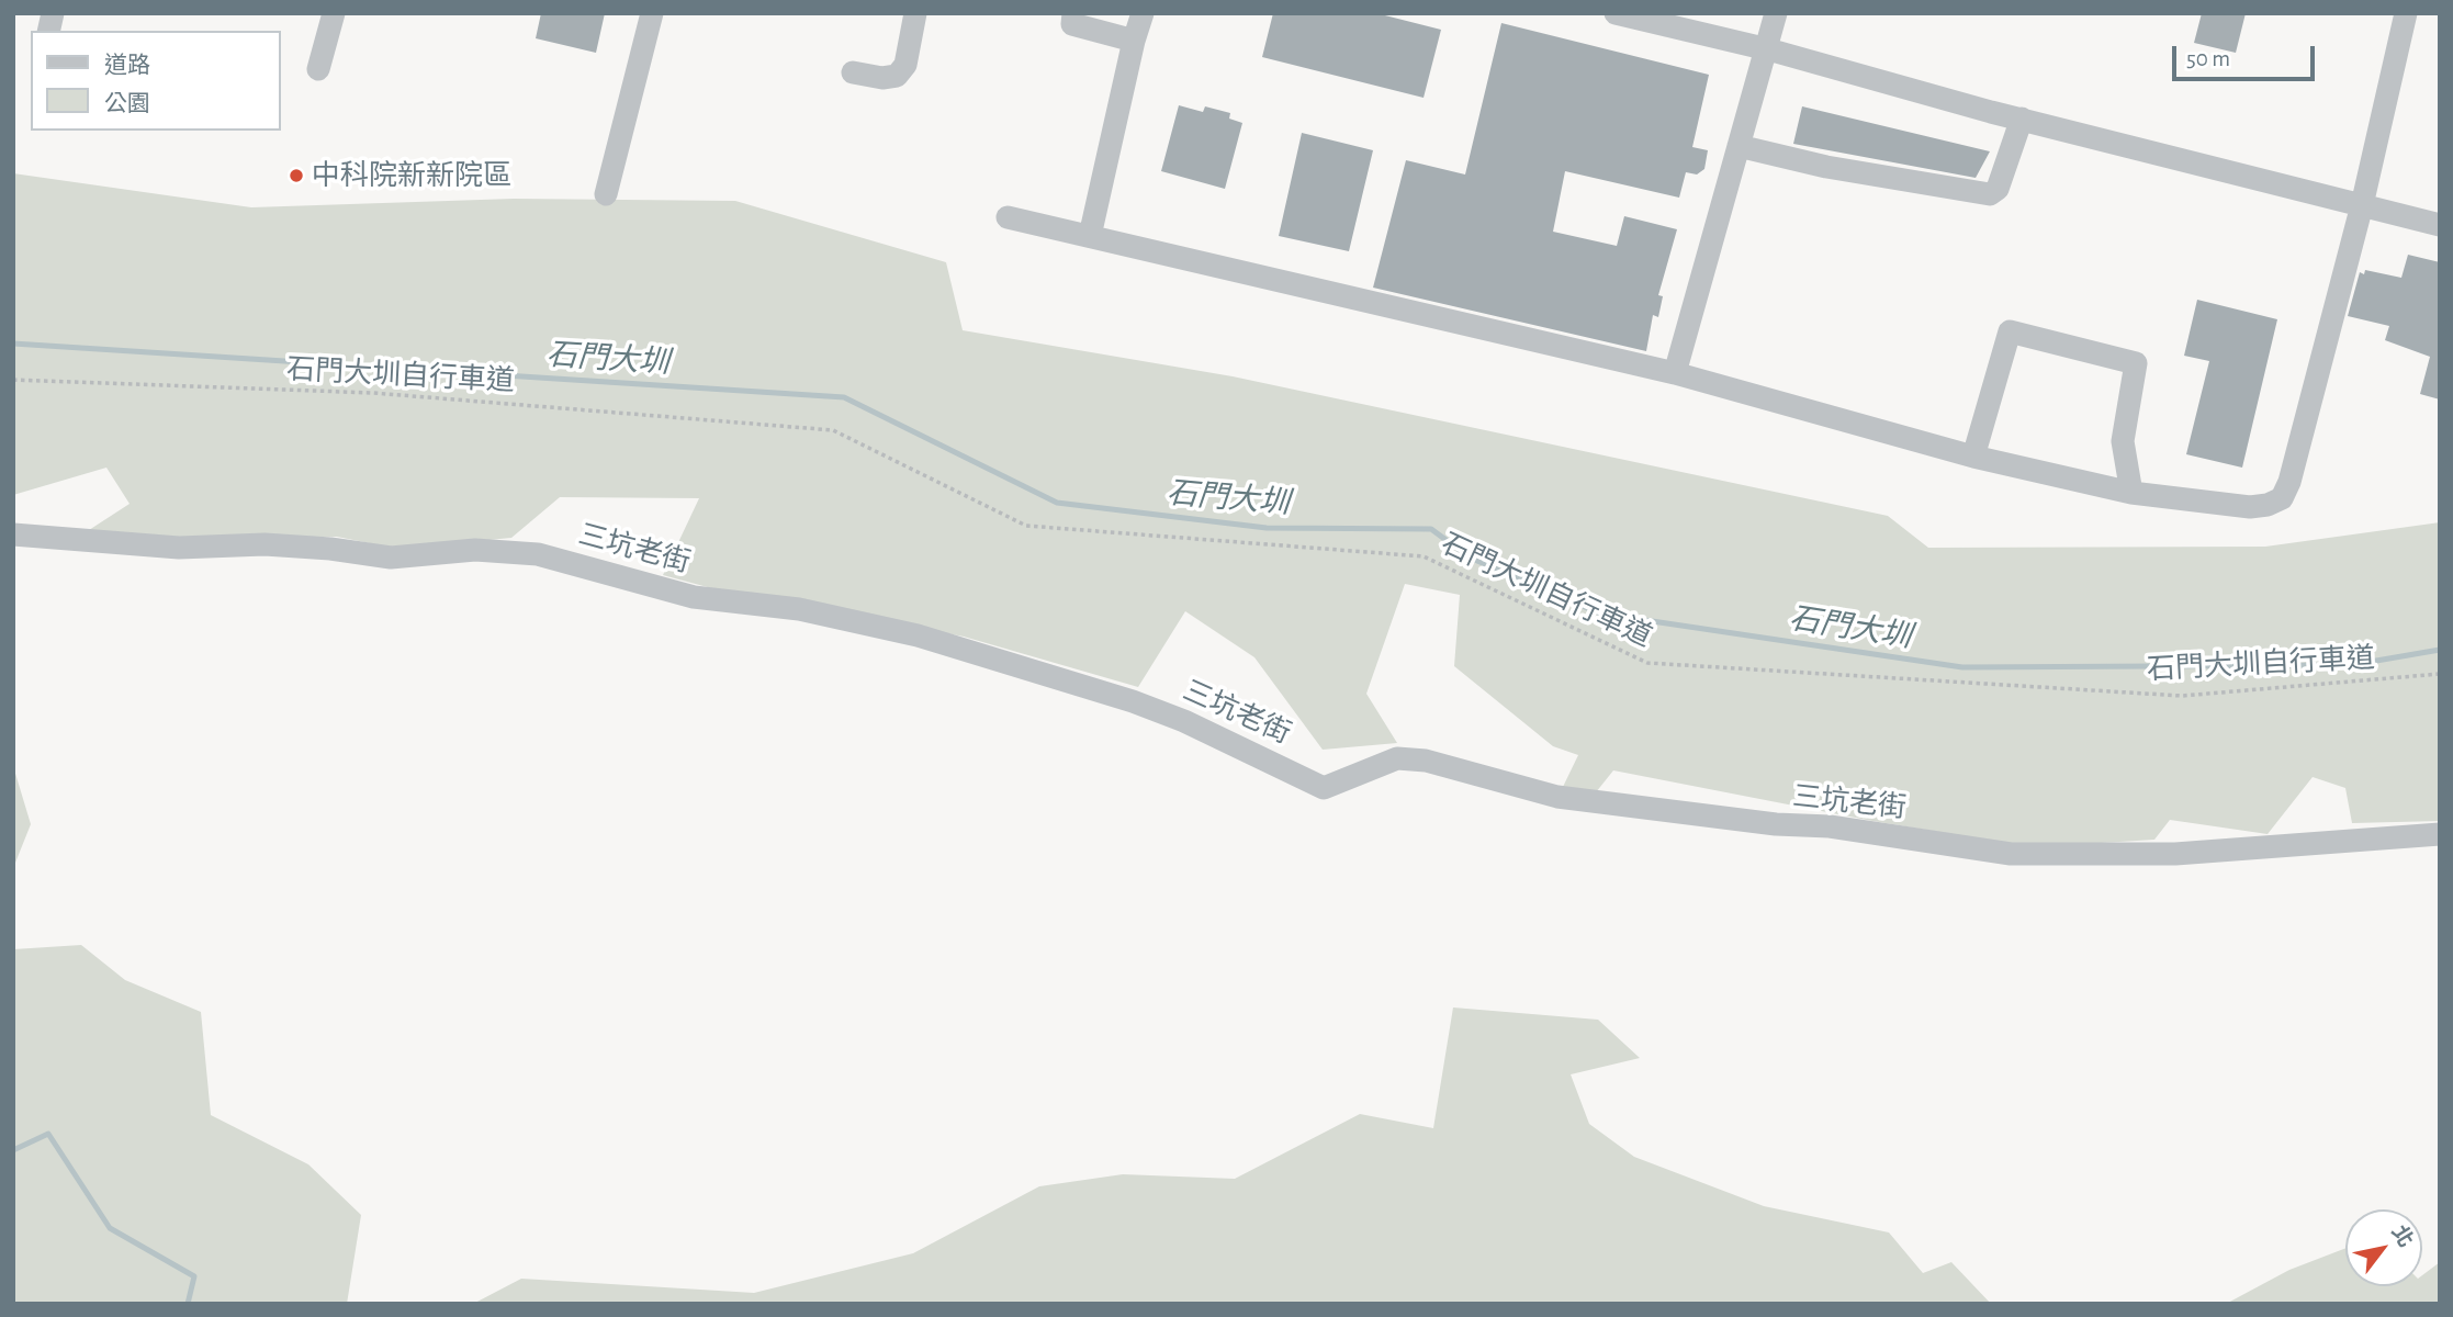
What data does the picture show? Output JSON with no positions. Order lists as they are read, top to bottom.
{
  "streets": {
    "street": ["三坑老街"],
    "path": ["石門大圳自行車道"]
  },
  "water": ["石門大圳"],
  "places": ["中科院新新院區"],
  "legend": ["道路", "公園"],
  "scale_bar": "50 m",
  "north": "top right"
}
